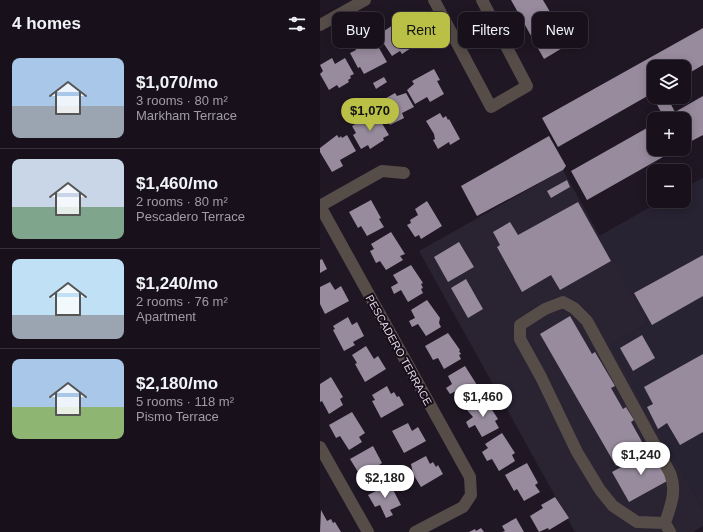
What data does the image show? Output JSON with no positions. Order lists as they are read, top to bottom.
{
  "streets": {
    "street": ["PESCADERO TERRACE"]
  },
  "page": {
    "heading": "4 homes",
    "chip": [
      "Buy",
      "Rent",
      "Filters",
      "New"
    ],
    "list": [
      {
        "name": "$1,070/mo",
        "note": "3 rooms · 80 m² · Markham Terrace"
      },
      {
        "name": "$1,460/mo",
        "note": "2 rooms · 80 m² · Pescadero Terrace"
      },
      {
        "name": "$1,240/mo",
        "note": "2 rooms · 76 m² · Apartment"
      },
      {
        "name": "$2,180/mo",
        "note": "5 rooms · 118 m² · Pismo Terrace"
      }
    ],
    "map_buttons": ["+", "−"],
    "price": [
      "$1,070",
      "$1,460",
      "$1,240",
      "$2,180"
    ]
  }
}
